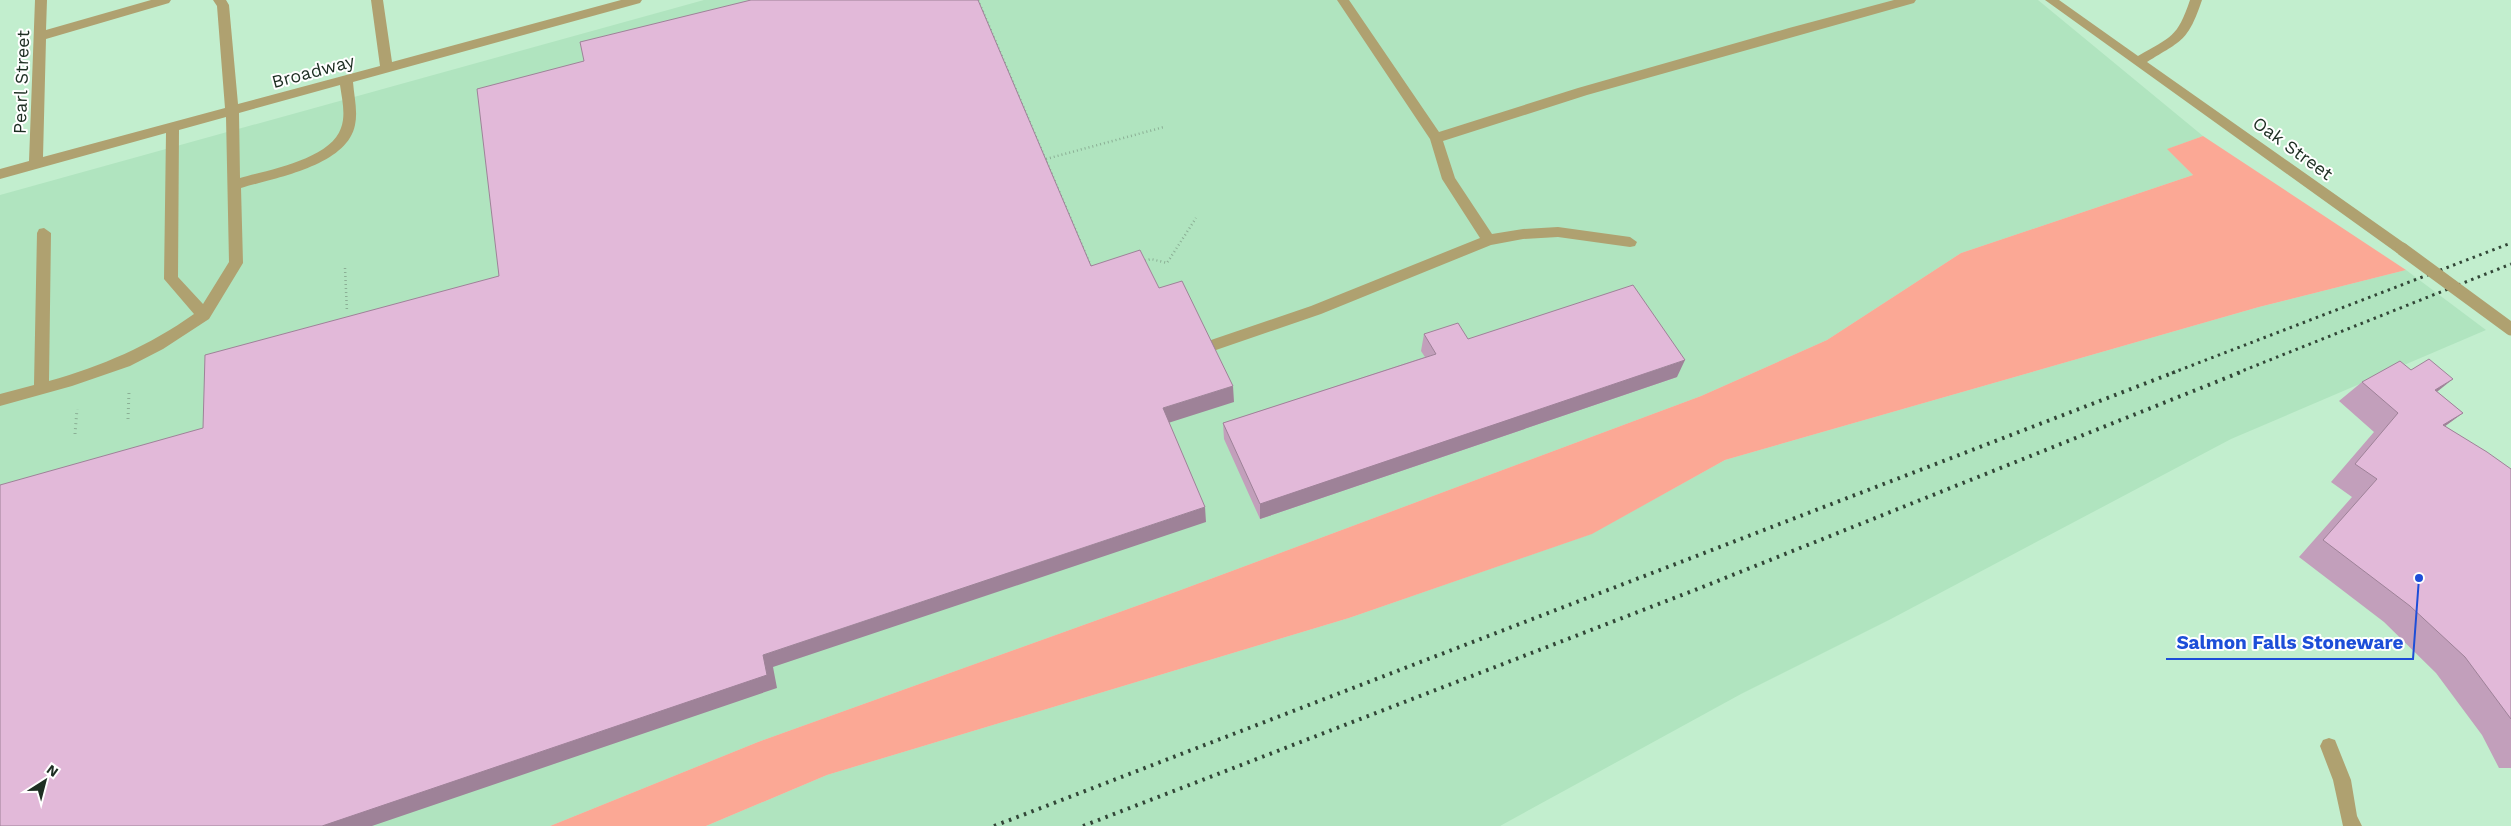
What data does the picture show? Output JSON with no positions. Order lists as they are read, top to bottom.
{
  "streets": {
    "street": ["Broadway", "Pearl Street", "Oak Street"]
  },
  "crossings": [
    ["Broadway", "Pearl Street"]
  ],
  "places": ["Salmon Falls Stoneware"],
  "north": "top right"
}
